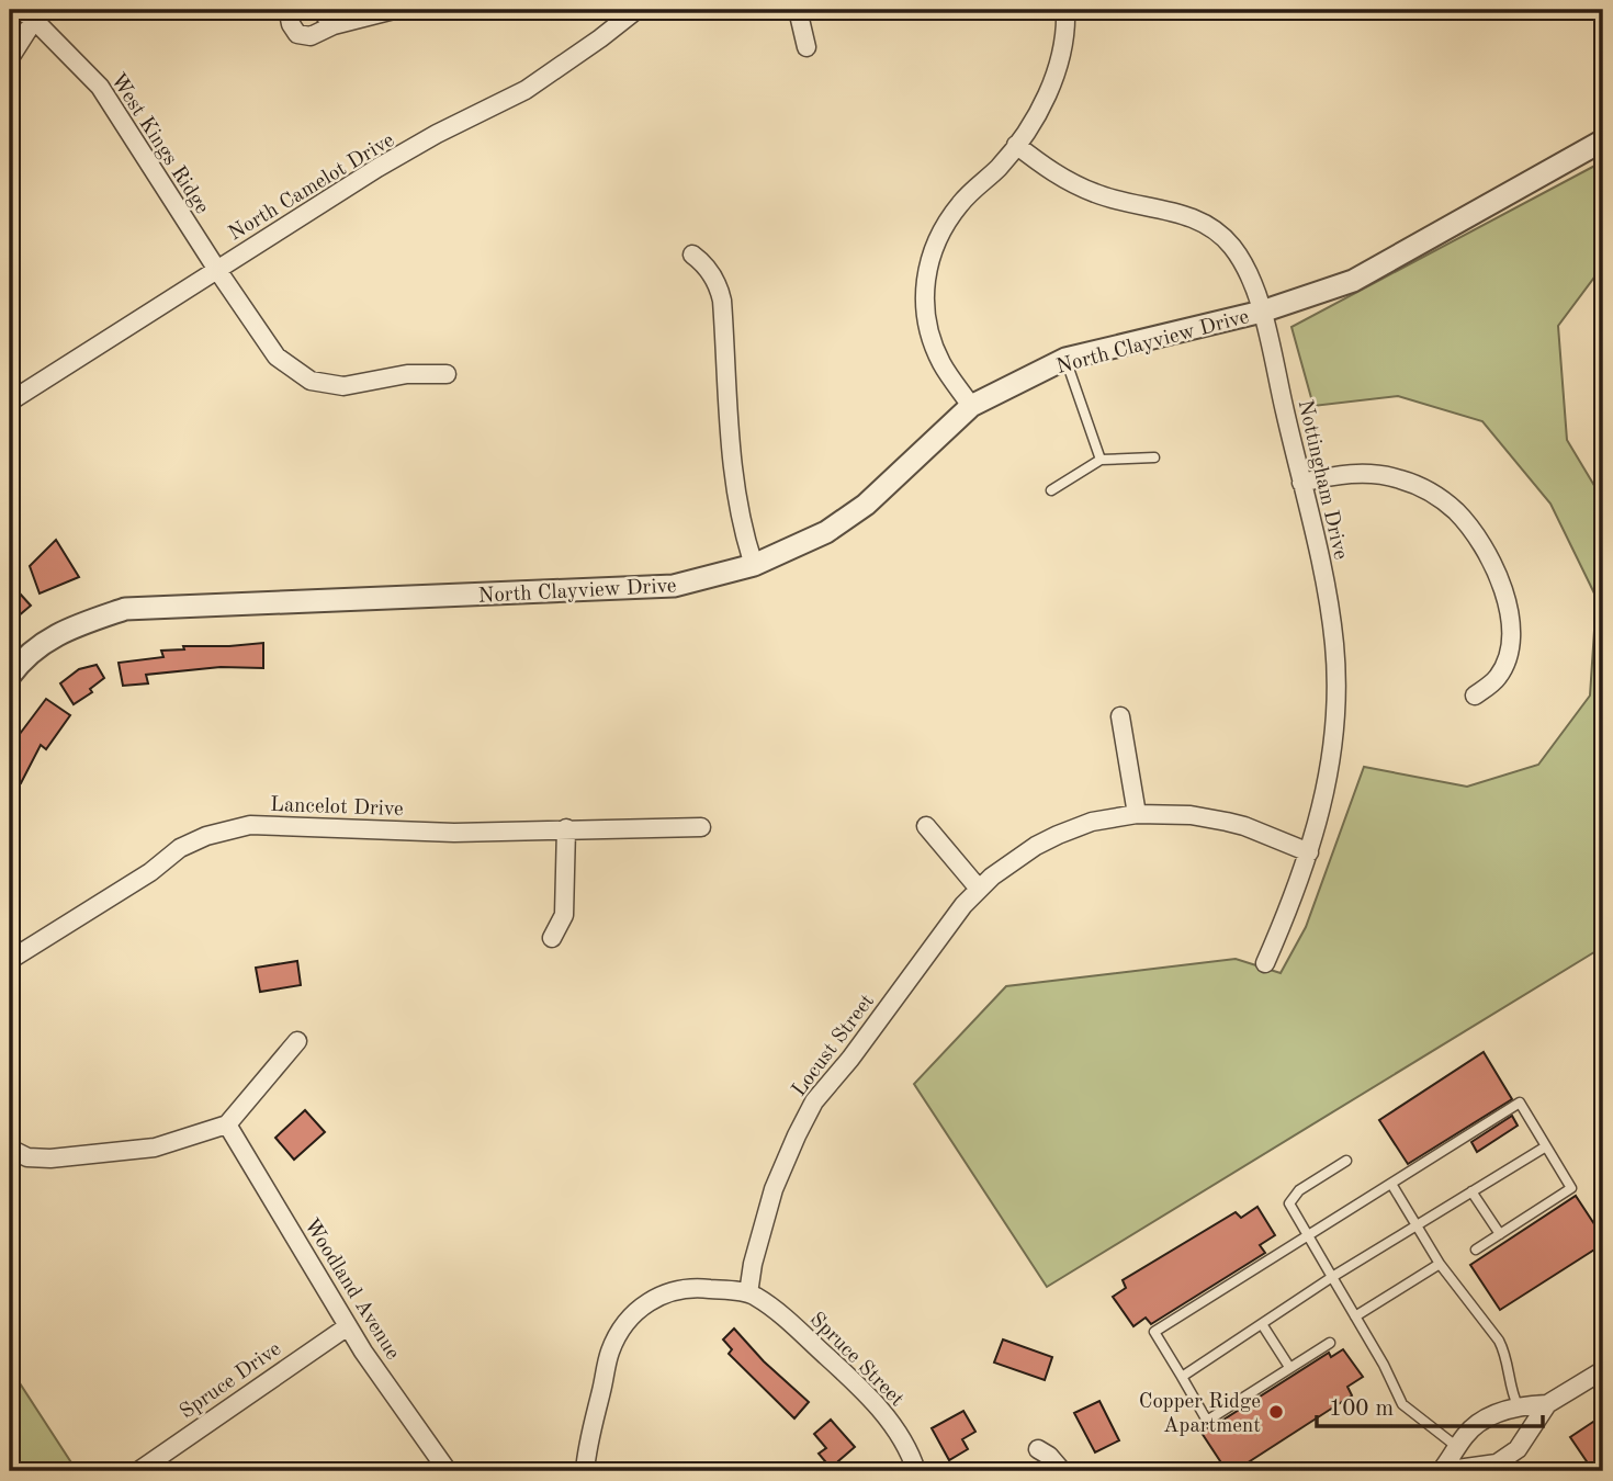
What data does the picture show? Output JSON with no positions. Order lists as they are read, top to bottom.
{
  "streets": {
    "street": [
      "West Kings Ridge",
      "North Camelot Drive",
      "North Clayview Drive",
      "Nottingham Drive",
      "Lancelot Drive",
      "Locust Street",
      "Woodland Avenue",
      "Spruce Street",
      "Spruce Drive"
    ]
  },
  "crossings": [
    ["West Kings Ridge", "North Camelot Drive"],
    ["North Clayview Drive", "Nottingham Drive"],
    ["Nottingham Drive", "Locust Street"],
    ["Locust Street", "Spruce Street"],
    ["Woodland Avenue", "Spruce Drive"]
  ],
  "places": ["Copper Ridge Apartment"],
  "scale_bar": "100 m"
}
